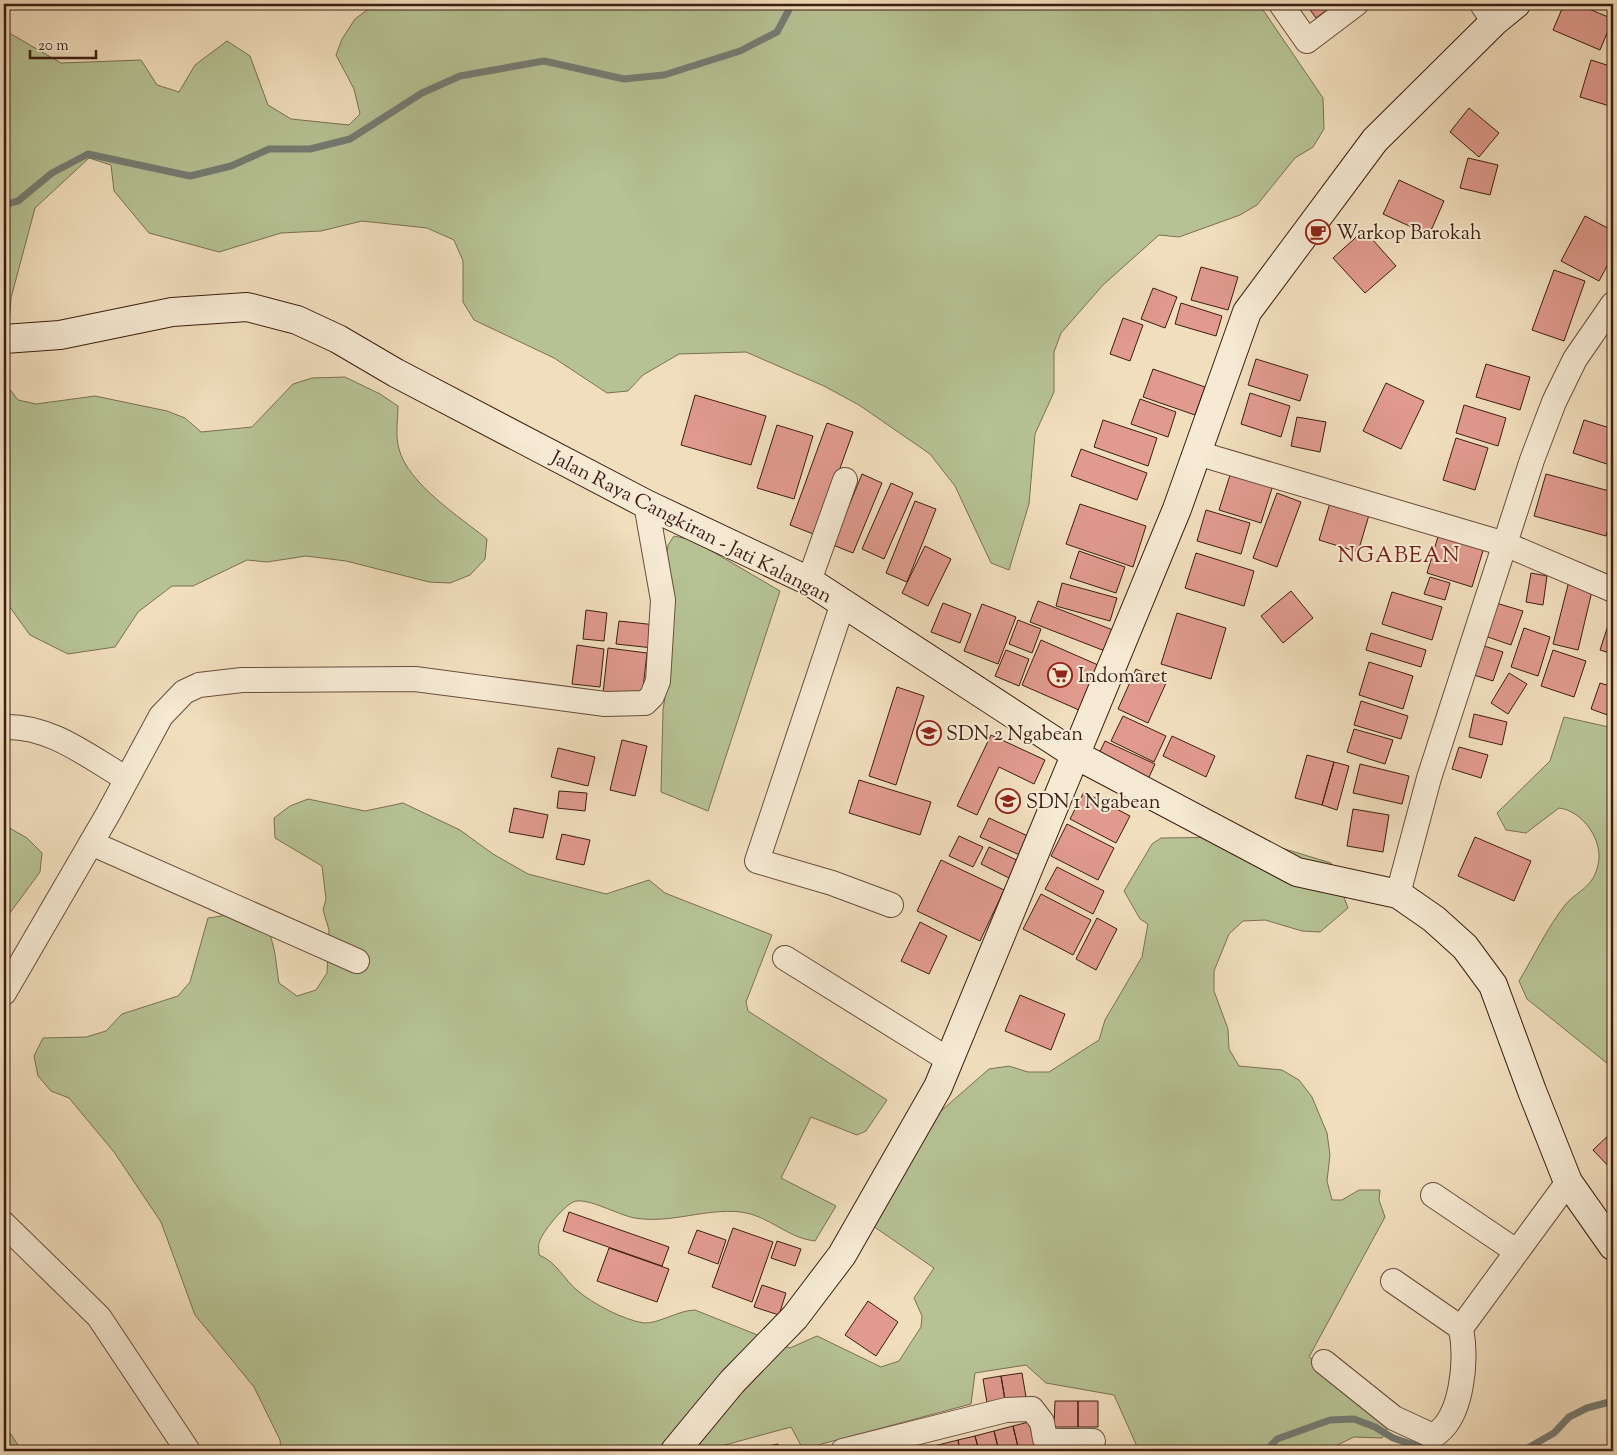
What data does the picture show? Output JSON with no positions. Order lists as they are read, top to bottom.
{
  "streets": {
    "street": ["Jalan Raya Cangkiran - Jati Kalangan"]
  },
  "districts": ["NGABEAN"],
  "places": {
    "cafe": ["Warkop Barokah"],
    "supermarket": ["Indomaret"],
    "school or university": ["SDN 2 Ngabean", "SDN 1 Ngabean"]
  },
  "scale_bar": "20 m"
}
